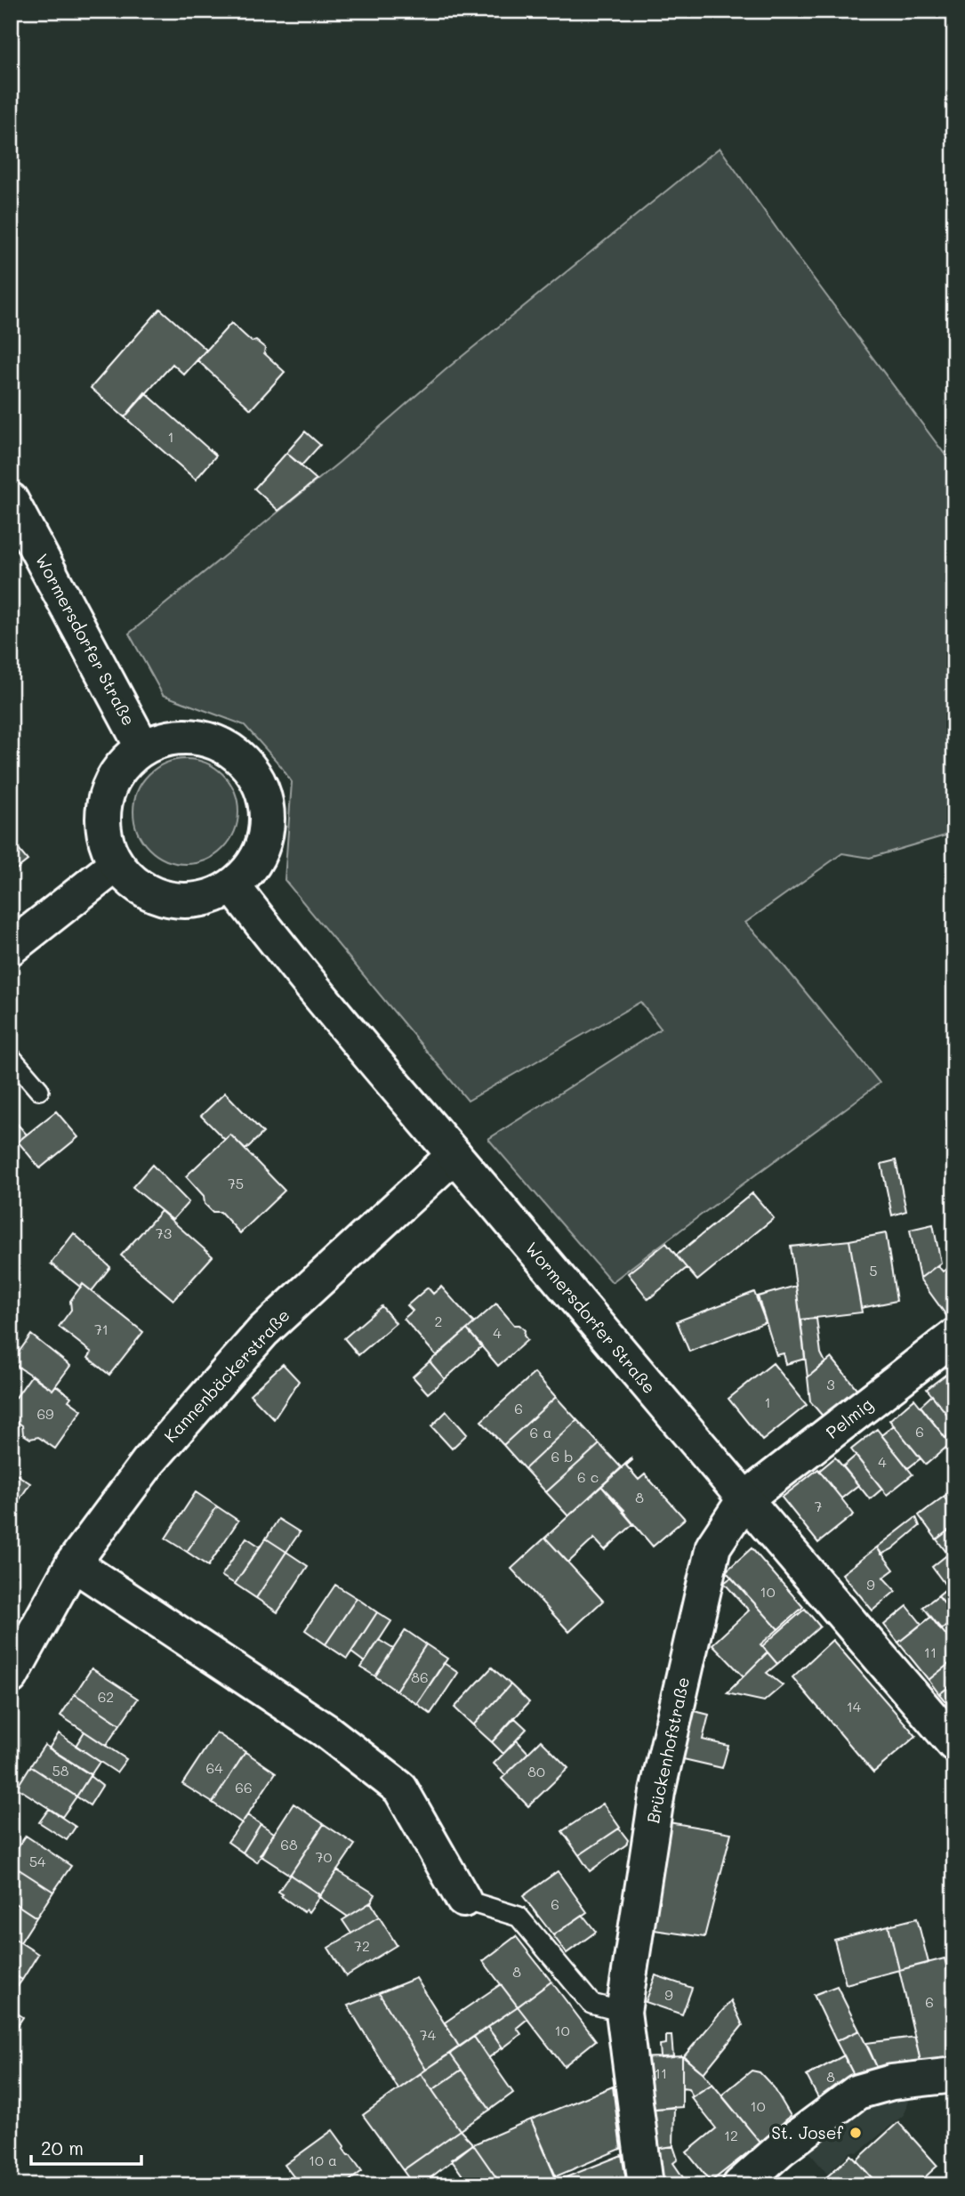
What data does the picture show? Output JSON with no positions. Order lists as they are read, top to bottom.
{
  "streets": {
    "street": [
      "Wormersdorfer Straße",
      "Kannenbäckerstraße",
      "Pelmig",
      "Brückenhofstraße"
    ]
  },
  "crossings": [
    ["Wormersdorfer Straße", "Kannenbäckerstraße"],
    ["Wormersdorfer Straße", "Pelmig"],
    ["Wormersdorfer Straße", "Brückenhofstraße"],
    ["Pelmig", "Brückenhofstraße"]
  ],
  "places": ["St. Josef"],
  "house_numbers": [
    "1",
    "75",
    "73",
    "5",
    "2",
    "71",
    "4",
    "3",
    "1",
    "6",
    "69",
    "6",
    "6 a",
    "6 b",
    "4",
    "6 c",
    "8",
    "7",
    "9",
    "10",
    "11",
    "86",
    "62",
    "14",
    "64",
    "58",
    "80",
    "66",
    "68",
    "70",
    "54",
    "6",
    "72",
    "8",
    "9",
    "6",
    "10",
    "74",
    "11",
    "8",
    "10",
    "12",
    "10 a"
  ],
  "scale_bar": "20 m"
}
